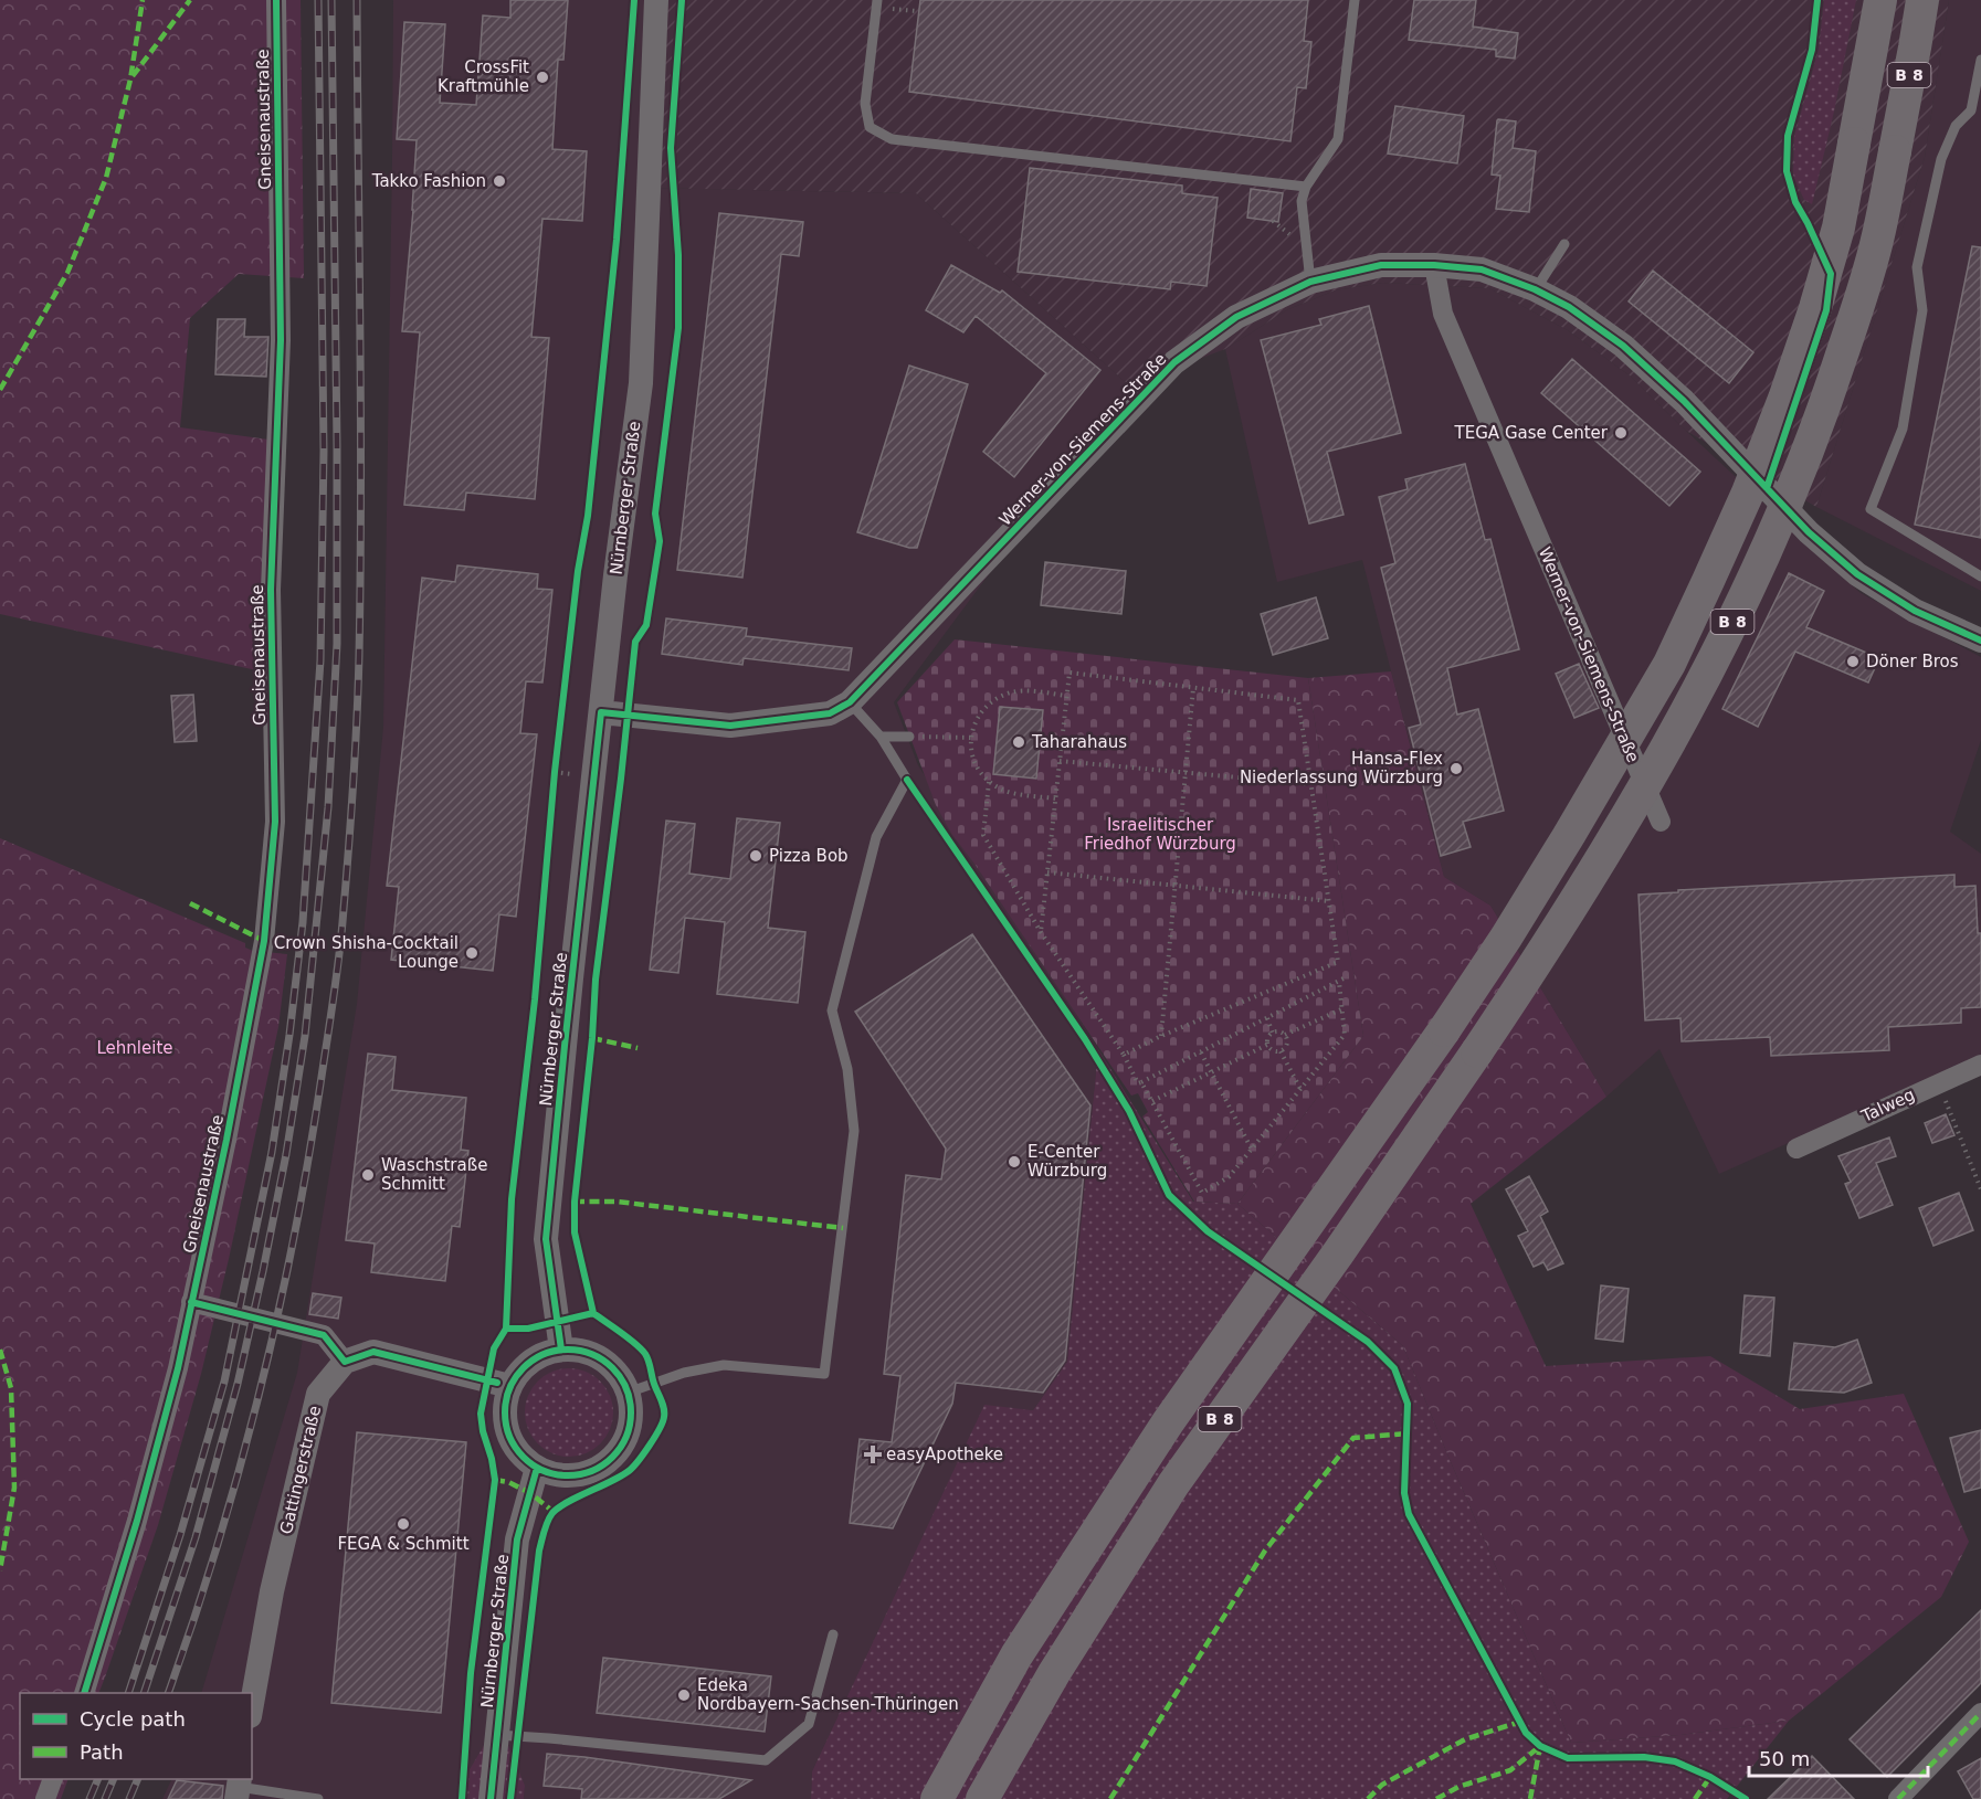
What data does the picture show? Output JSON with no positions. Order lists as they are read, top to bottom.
{
  "streets": {
    "highway": ["B 8"],
    "street": [
      "Gneisenaustraße",
      "Werner-von-Siemens-Straße",
      "Nürnberger Straße",
      "Talweg",
      "Gattingerstraße"
    ]
  },
  "crossings": [
    ["Werner-von-Siemens-Straße", "Nürnberger Straße"]
  ],
  "parks": ["Israelitischer Friedhof Würzburg", "Lehnleite"],
  "places": {
    "other": [
      "CrossFit Kraftmühle",
      "Takko Fashion",
      "TEGA Gase Center",
      "Döner Bros",
      "Taharahaus",
      "Hansa-Flex Niederlassung Würzburg",
      "Pizza Bob",
      "Crown Shisha-Cocktail Lounge",
      "E-Center Würzburg",
      "Waschstraße Schmitt",
      "FEGA & Schmitt",
      "Edeka Nordbayern-Sachsen-Thüringen"
    ],
    "health": ["easyApotheke"]
  },
  "legend": ["Cycle path", "Path"],
  "scale_bar": "50 m"
}
